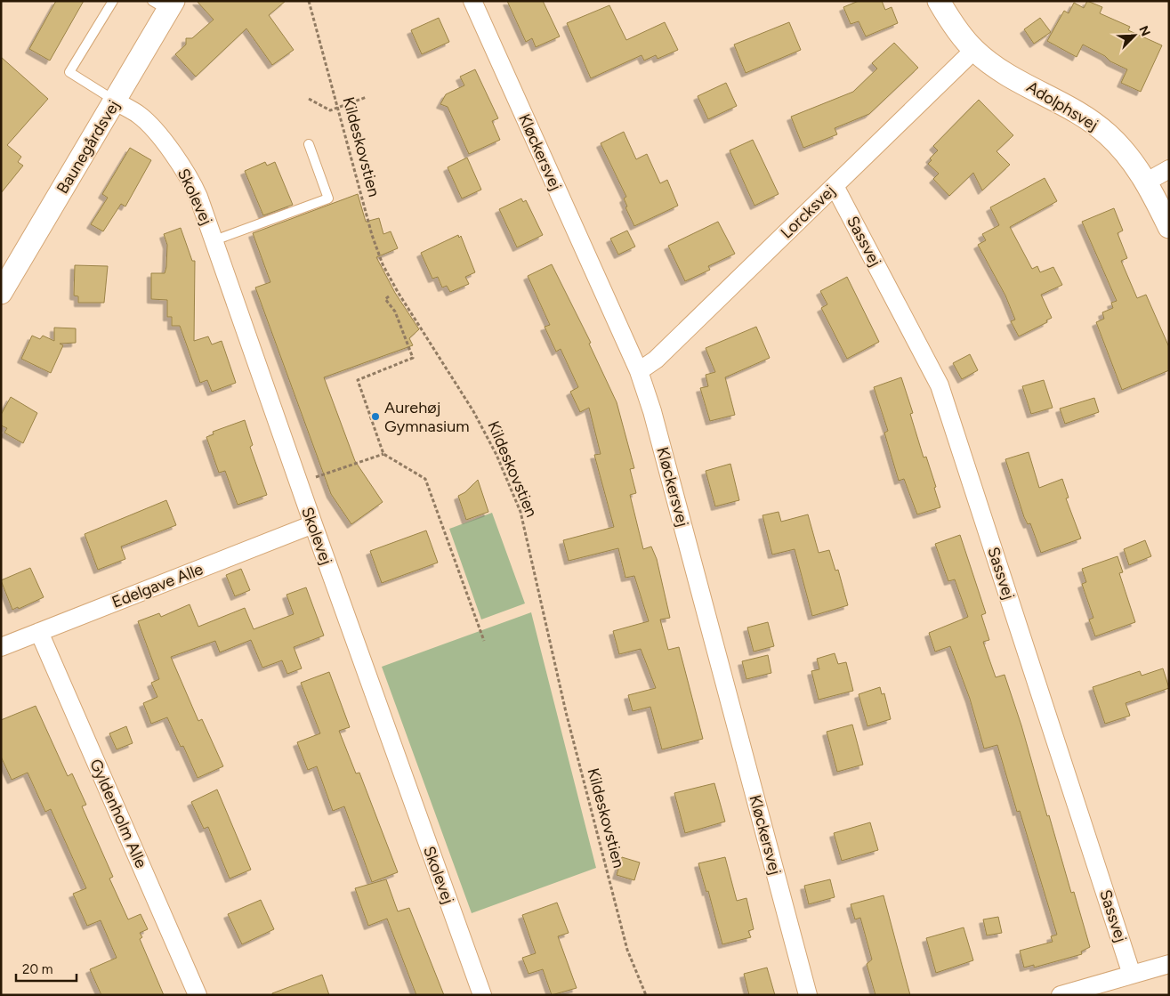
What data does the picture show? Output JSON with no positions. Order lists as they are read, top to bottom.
{
  "streets": {
    "street": [
      "Adolphsvej",
      "Baunegårdsvej",
      "Kløckersvej",
      "Skolevej",
      "Lorcksvej",
      "Sassvej",
      "Edelgave Alle",
      "Gyldenholm Alle"
    ],
    "path": ["Kildeskovstien"]
  },
  "crossings": [
    ["Adolphsvej", "Lorcksvej"],
    ["Baunegårdsvej", "Skolevej"],
    ["Kløckersvej", "Lorcksvej"],
    ["Skolevej", "Edelgave Alle"],
    ["Lorcksvej", "Sassvej"],
    ["Edelgave Alle", "Gyldenholm Alle"]
  ],
  "places": ["Aurehøj Gymnasium"],
  "scale_bar": "20 m",
  "north": "top right"
}
